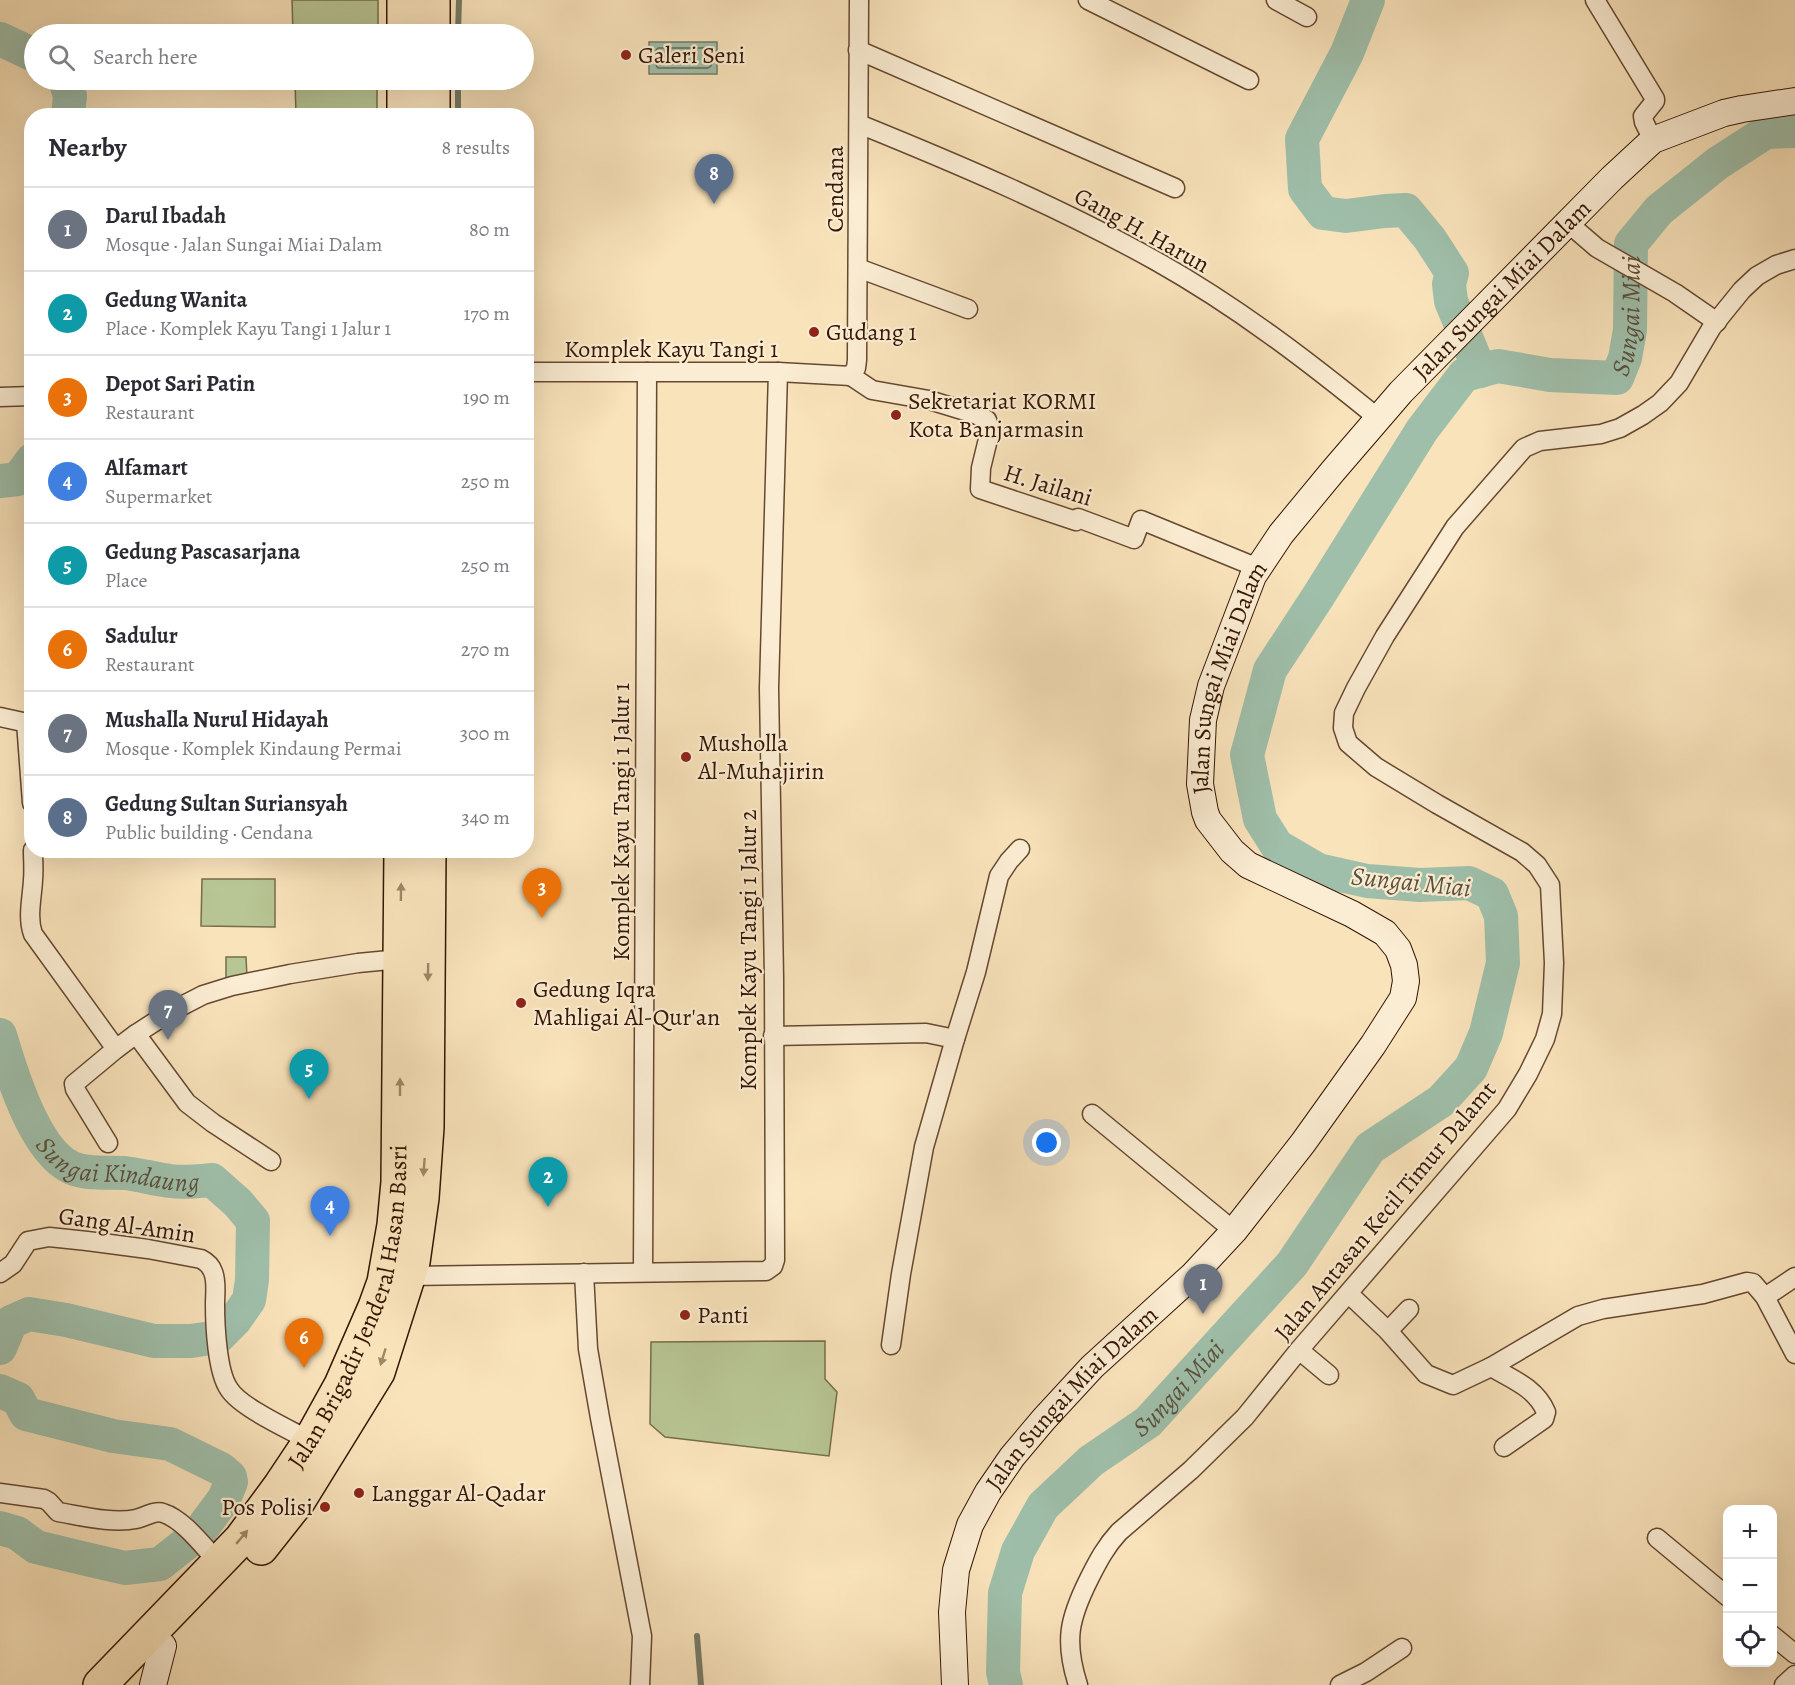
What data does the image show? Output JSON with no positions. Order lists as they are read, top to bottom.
{
  "streets": {
    "highway": ["Jalan Brigadir Jenderal Hasan Basri"],
    "street": [
      "Cendana",
      "Gang H. Harun",
      "Jalan Sungai Miai Dalam",
      "Komplek Kayu Tangi 1",
      "H. Jailani",
      "Komplek Kayu Tangi 1 Jalur 1",
      "Komplek Kayu Tangi 1 Jalur 2",
      "Jalan Antasan Kecil Timur Dalamt",
      "Gang Al-Amin"
    ]
  },
  "crossings": [
    ["Cendana", "Gang H. Harun"],
    ["Cendana", "Komplek Kayu Tangi 1"],
    ["Cendana", "H. Jailani"],
    ["Gang H. Harun", "Jalan Sungai Miai Dalam"],
    ["Jalan Sungai Miai Dalam", "H. Jailani"],
    ["Komplek Kayu Tangi 1", "H. Jailani"],
    ["Komplek Kayu Tangi 1", "Komplek Kayu Tangi 1 Jalur 1"],
    ["Komplek Kayu Tangi 1", "Komplek Kayu Tangi 1 Jalur 2"],
    ["Komplek Kayu Tangi 1 Jalur 1", "Komplek Kayu Tangi 1 Jalur 2"],
    ["Gang Al-Amin", "Jalan Brigadir Jenderal Hasan Basri"]
  ],
  "water": ["Sungai Miai", "Sungai Kindaung"],
  "places": [
    "Galeri Seni",
    "Gudang 1",
    "Sekretariat KORMI Kota Banjarmasin",
    "Musholla Al-Muhajirin",
    "Gedung Iqra Mahligai Al-Qur'an",
    "Panti",
    "Langgar Al-Qadar",
    "Pos Polisi"
  ],
  "page": {
    "search": "Search here",
    "heading": ["Nearby", "8 results"],
    "pins": [
      "8",
      "3",
      "7",
      "5",
      "2",
      "4",
      "1",
      "6"
    ],
    "list": [
      {
        "mark": "1",
        "name": "Darul Ibadah",
        "note": "Mosque · Jalan Sungai Miai Dalam",
        "value": "80 m"
      },
      {
        "mark": "2",
        "name": "Gedung Wanita",
        "note": "Place · Komplek Kayu Tangi 1 Jalur 1",
        "value": "170 m"
      },
      {
        "mark": "3",
        "name": "Depot Sari Patin",
        "note": "Restaurant",
        "value": "190 m"
      },
      {
        "mark": "4",
        "name": "Alfamart",
        "note": "Supermarket",
        "value": "250 m"
      },
      {
        "mark": "5",
        "name": "Gedung Pascasarjana",
        "note": "Place",
        "value": "250 m"
      },
      {
        "mark": "6",
        "name": "Sadulur",
        "note": "Restaurant",
        "value": "270 m"
      },
      {
        "mark": "7",
        "name": "Mushalla Nurul Hidayah",
        "note": "Mosque · Komplek Kindaung Permai",
        "value": "300 m"
      },
      {
        "mark": "8",
        "name": "Gedung Sultan Suriansyah",
        "note": "Public building · Cendana",
        "value": "340 m"
      }
    ],
    "map_buttons": ["+", "−"]
  }
}
